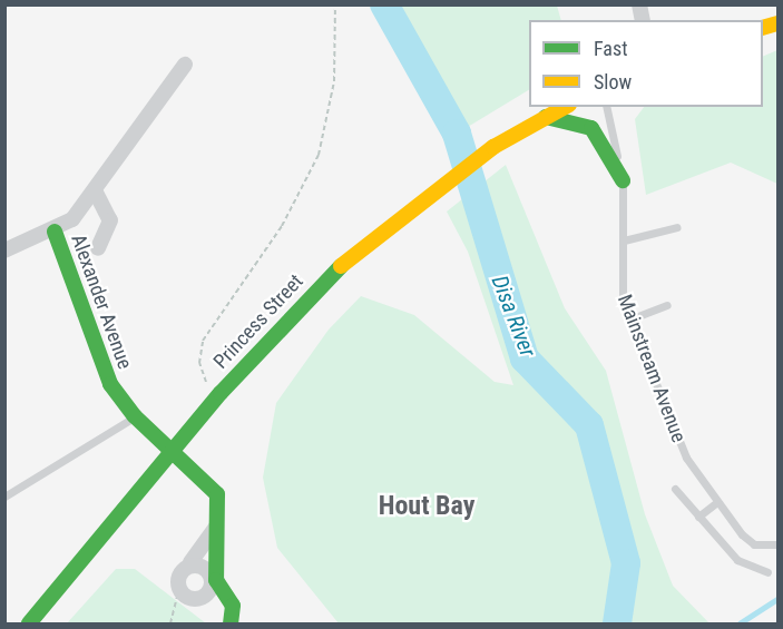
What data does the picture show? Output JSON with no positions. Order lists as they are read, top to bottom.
{
  "streets": {
    "street": ["Alexander Avenue", "Princess Street"],
    "lane": ["Mainstream Avenue"]
  },
  "crossings": [
    ["Alexander Avenue", "Princess Street"]
  ],
  "districts": ["Hout Bay"],
  "water": ["Disa River"],
  "legend": ["Fast", "Slow"]
}
